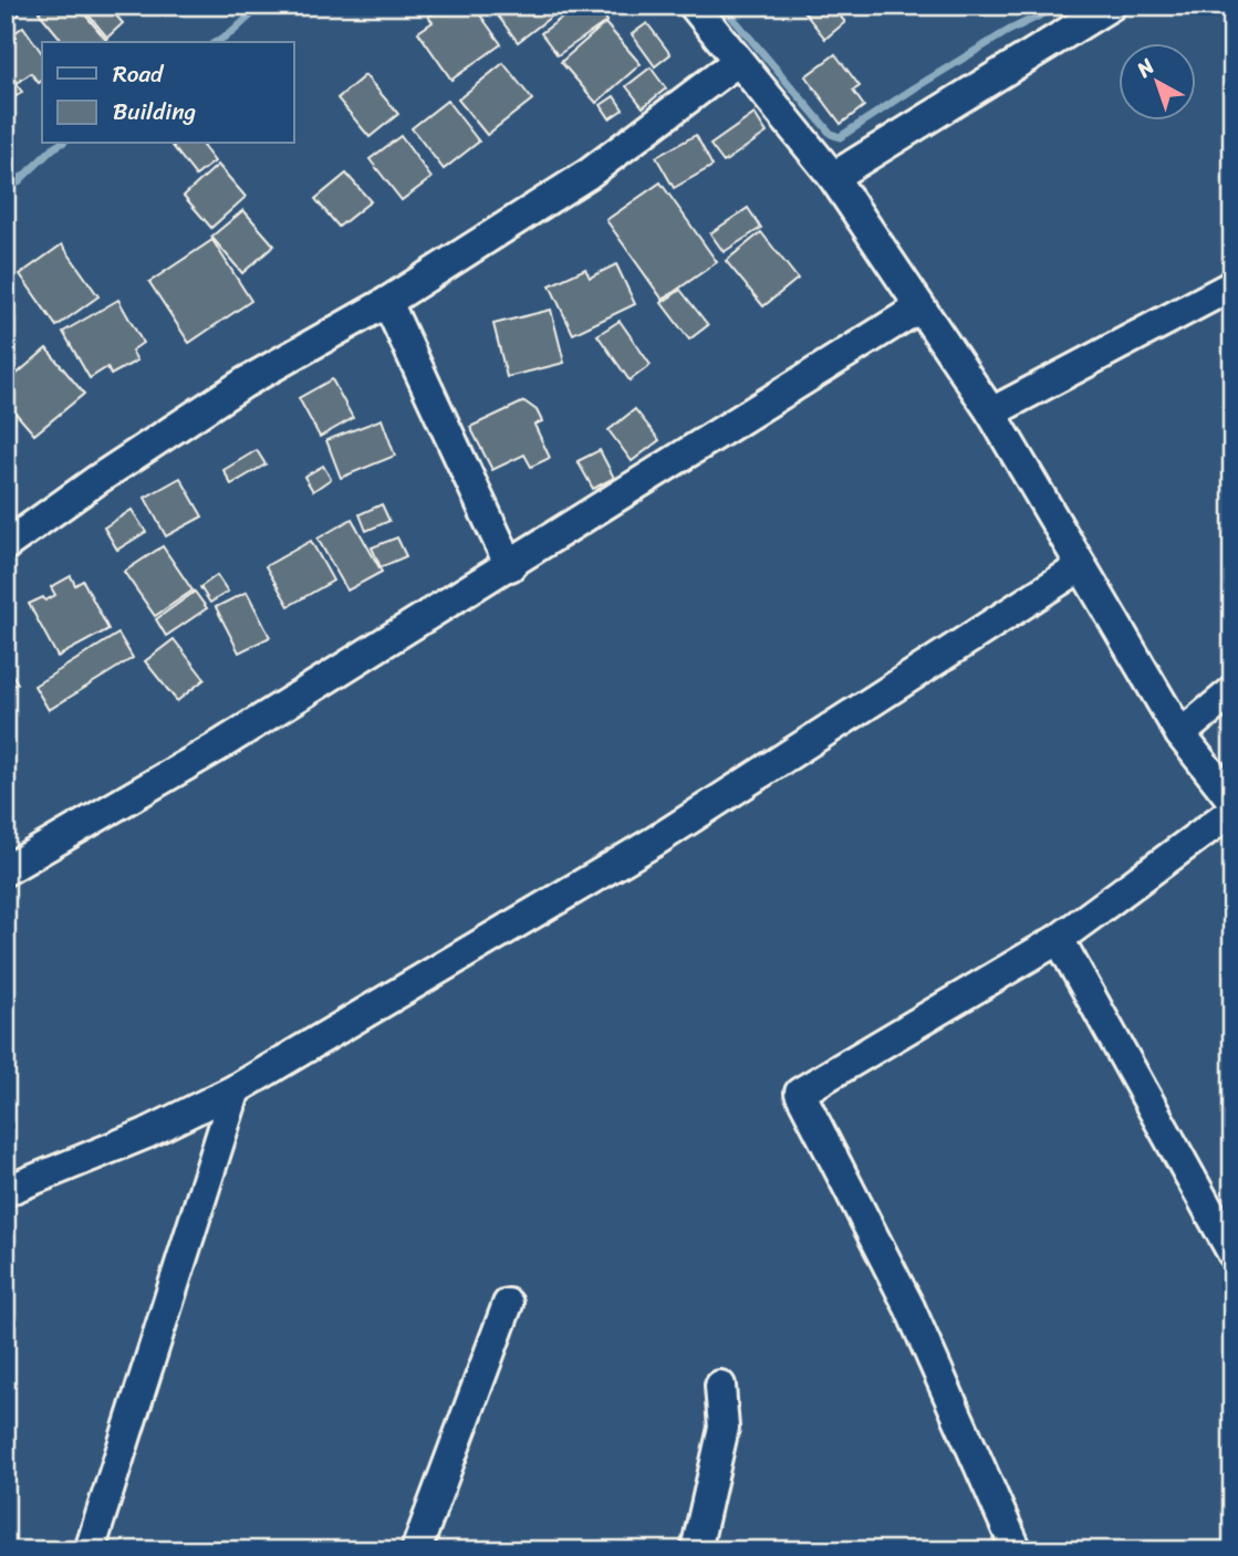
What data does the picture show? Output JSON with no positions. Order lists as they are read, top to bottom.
{
  "legend": ["Road", "Building"],
  "north": "top left"
}
